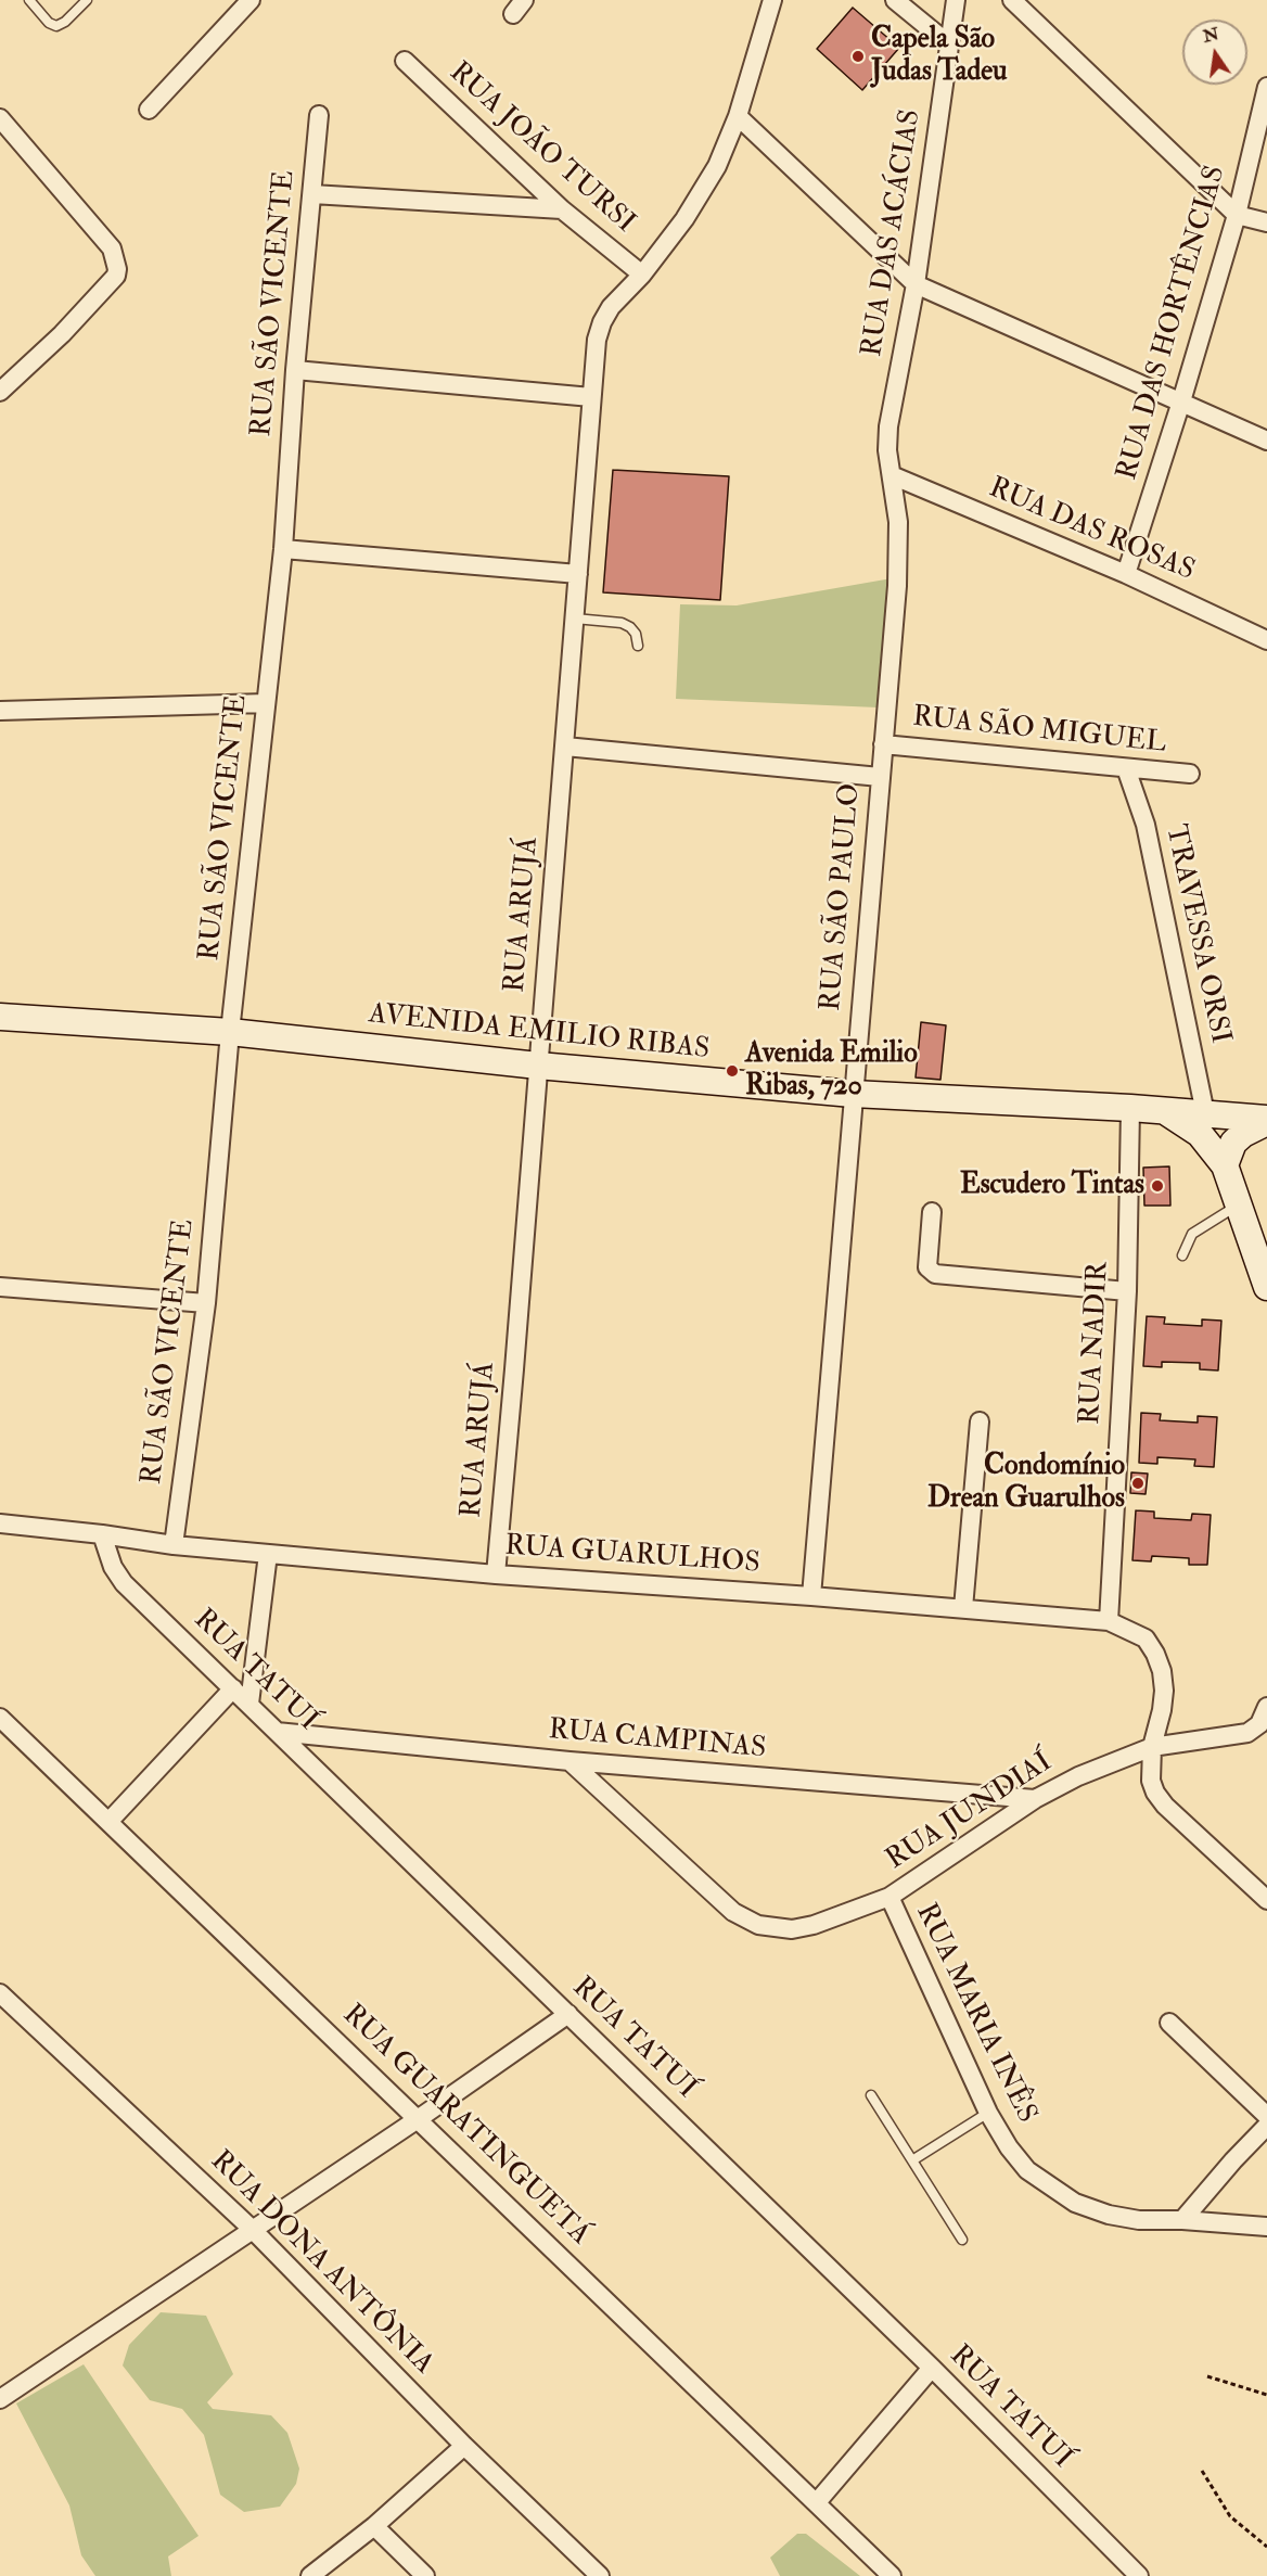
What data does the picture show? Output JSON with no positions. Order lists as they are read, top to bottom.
{
  "streets": {
    "main road": ["AVENIDA EMILIO RIBAS"],
    "street": [
      "RUA JOÃO TURSI",
      "RUA DAS ACÁCIAS",
      "RUA SÃO VICENTE",
      "RUA DAS HORTÊNCIAS",
      "RUA DAS ROSAS",
      "RUA SÃO MIGUEL",
      "RUA SÃO PAULO",
      "RUA ARUJÁ",
      "TRAVESSA ORSI",
      "RUA NADIR",
      "RUA GUARULHOS",
      "RUA TATUÍ",
      "RUA CAMPINAS",
      "RUA JUNDIAÍ",
      "RUA MARIA INÊS",
      "RUA GUARATINGUETÁ",
      "RUA DONA ANTÔNIA"
    ]
  },
  "crossings": [
    ["RUA JOÃO TURSI", "RUA ARUJÁ"],
    ["RUA DAS ACÁCIAS", "RUA DAS ROSAS"],
    ["RUA DAS ACÁCIAS", "RUA SÃO PAULO"],
    ["RUA SÃO VICENTE", "AVENIDA EMILIO RIBAS"],
    ["RUA SÃO VICENTE", "RUA GUARULHOS"],
    ["RUA DAS HORTÊNCIAS", "RUA DAS ROSAS"],
    ["RUA DAS ROSAS", "RUA SÃO PAULO"],
    ["RUA SÃO MIGUEL", "RUA SÃO PAULO"],
    ["RUA SÃO MIGUEL", "TRAVESSA ORSI"],
    ["RUA SÃO PAULO", "AVENIDA EMILIO RIBAS"],
    ["RUA SÃO PAULO", "RUA GUARULHOS"],
    ["RUA ARUJÁ", "AVENIDA EMILIO RIBAS"],
    ["RUA ARUJÁ", "RUA GUARULHOS"],
    ["TRAVESSA ORSI", "AVENIDA EMILIO RIBAS"],
    ["AVENIDA EMILIO RIBAS", "RUA NADIR"],
    ["RUA NADIR", "RUA GUARULHOS"],
    ["RUA GUARULHOS", "RUA TATUÍ"],
    ["RUA GUARULHOS", "RUA JUNDIAÍ"],
    ["RUA TATUÍ", "RUA CAMPINAS"],
    ["RUA CAMPINAS", "RUA JUNDIAÍ"],
    ["RUA JUNDIAÍ", "RUA MARIA INÊS"]
  ],
  "places": [
    "Capela São Judas Tadeu",
    "Avenida Emilio Ribas, 720",
    "Escudero Tintas",
    "Condomínio Drean Guarulhos"
  ],
  "north": "top"
}
